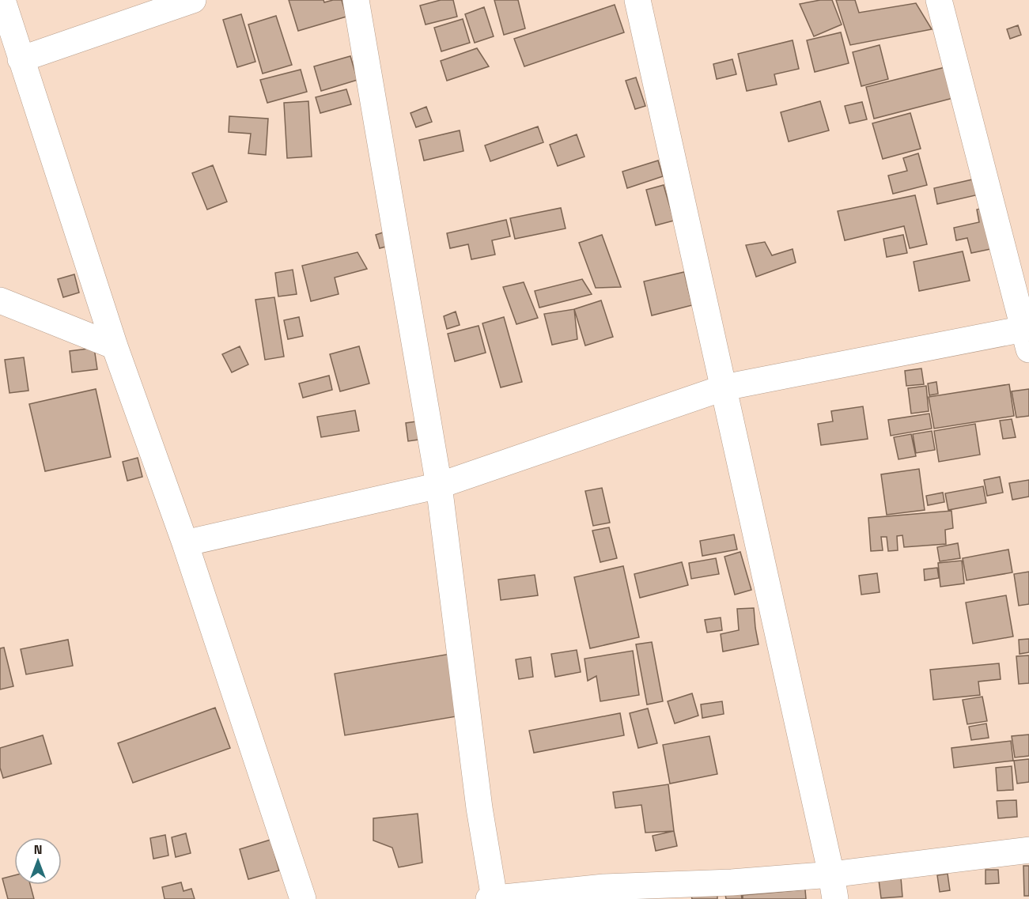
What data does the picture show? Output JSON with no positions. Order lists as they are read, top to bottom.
{
  "north": "top"
}
